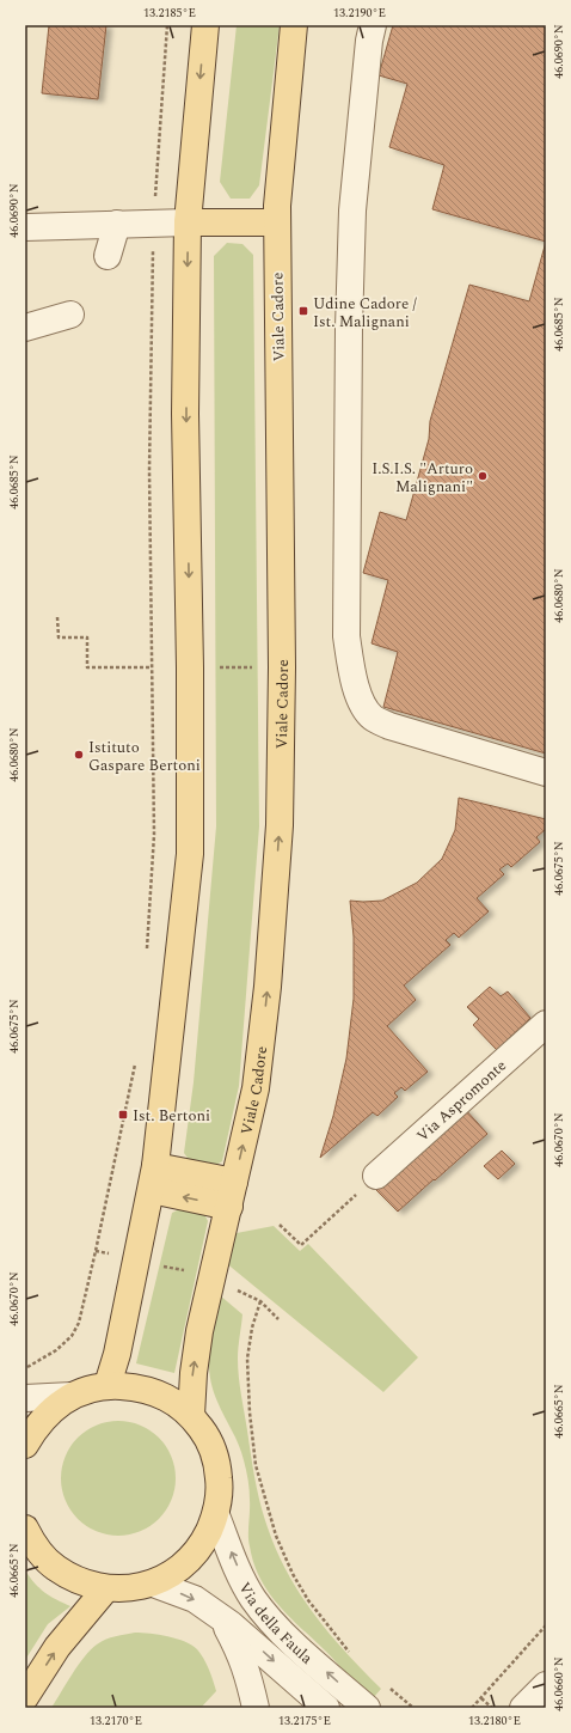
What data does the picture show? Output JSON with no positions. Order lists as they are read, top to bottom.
{
  "streets": {
    "main road": ["Viale Cadore"],
    "street": ["Via Aspromonte", "Via della Faula"]
  },
  "places": {
    "transit": ["Udine Cadore / Ist. Malignani", "Ist. Bertoni"],
    "other": ["I.S.I.S. \"Arturo Malignani\"", "Istituto Gaspare Bertoni"]
  },
  "coordinates": [
    "13.2185°E",
    "13.2190°E",
    "46.0690°N",
    "46.0685°N",
    "46.0680°N",
    "46.0675°N",
    "46.0670°N",
    "46.0665°N",
    "46.0660°N",
    "13.2170°E",
    "13.2175°E",
    "13.2180°E"
  ]
}
